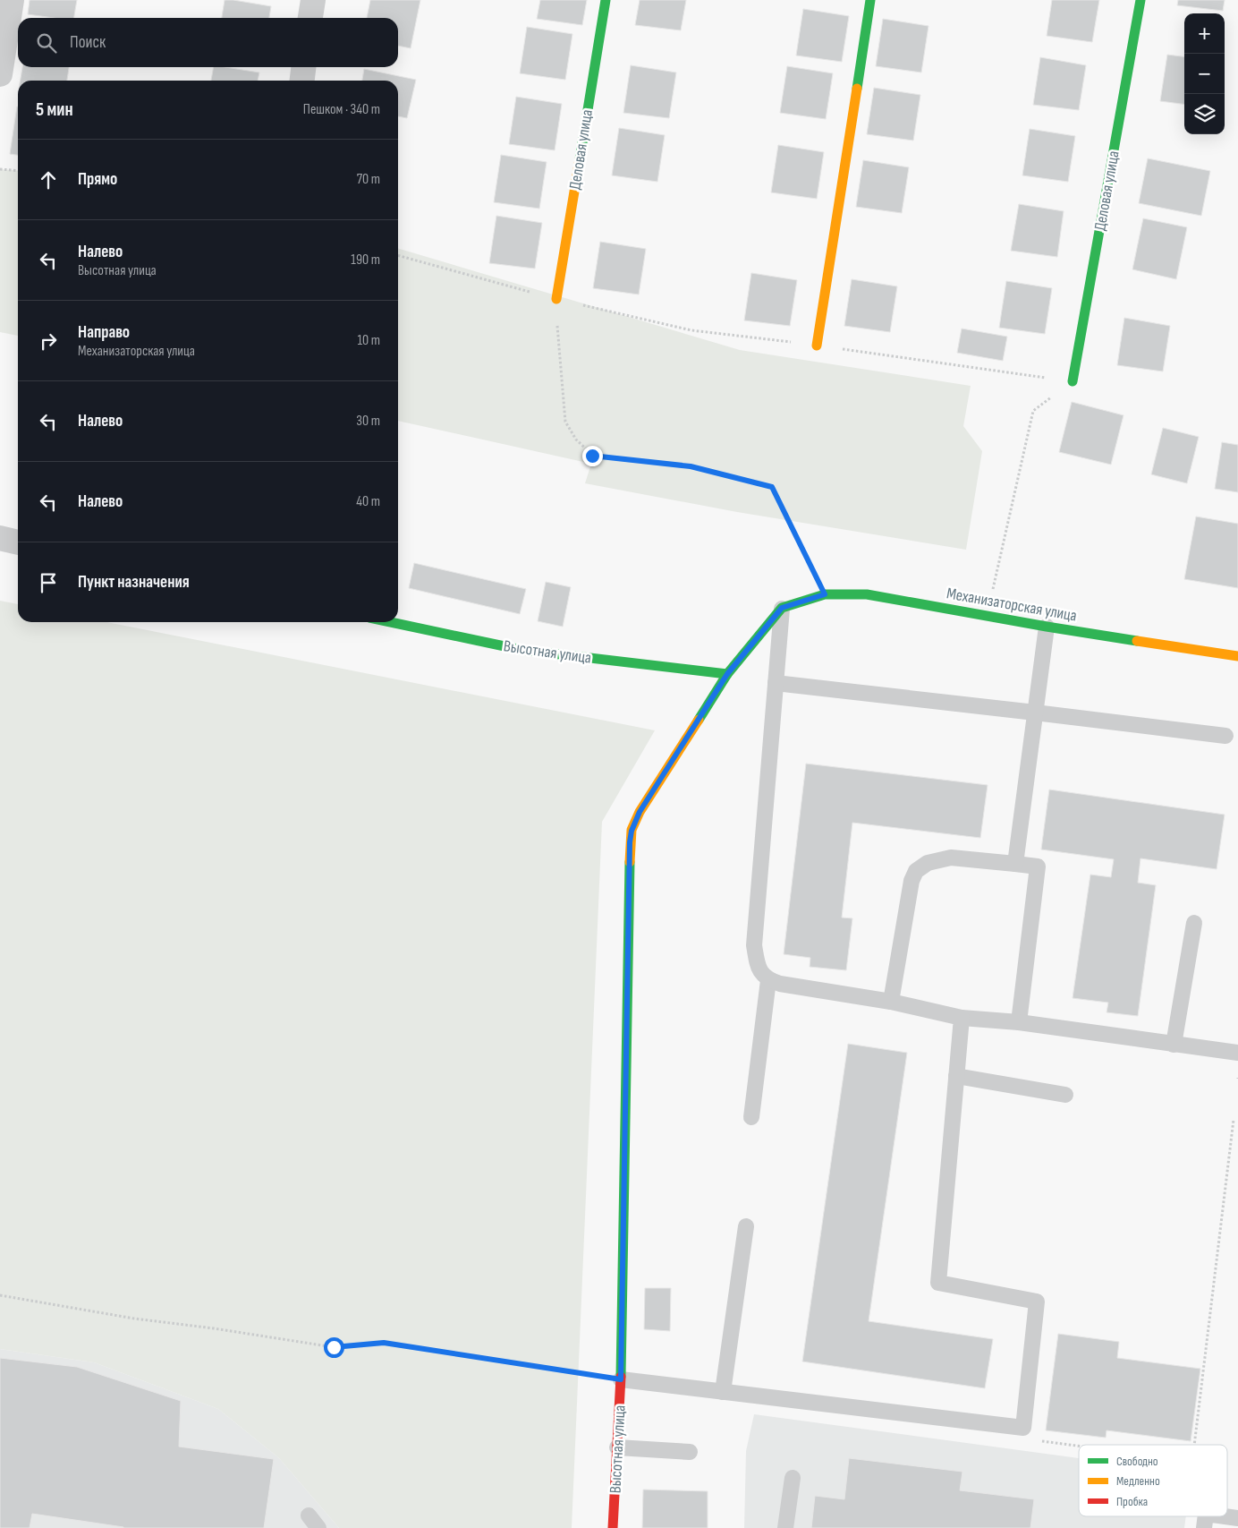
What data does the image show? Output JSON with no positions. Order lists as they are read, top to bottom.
{
  "streets": {
    "street": ["Деловая улица", "Механизаторская улица", "Высотная улица"]
  },
  "crossings": [
    ["Механизаторская улица", "Высотная улица"]
  ],
  "legend": ["Свободно", "Медленно", "Пробка"],
  "page": {
    "map_buttons": ["+", "−"],
    "search": "Поиск",
    "heading": ["5 мин", "Пешком · 340 m"],
    "list": [
      ["Прямо", "70 m"],
      ["Налево", "Высотная улица", "190 m"],
      ["Направо", "Механизаторская улица", "10 m"],
      ["Налево", "30 m"],
      ["Налево", "40 m"],
      "Пункт назначения"
    ]
  }
}
